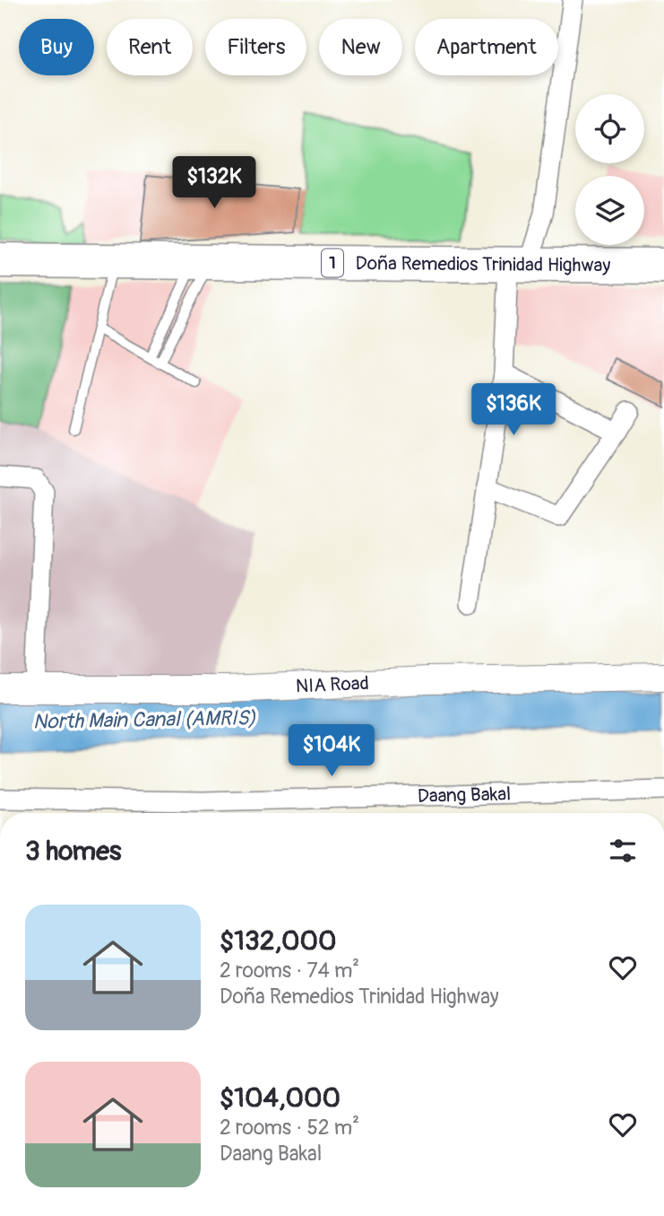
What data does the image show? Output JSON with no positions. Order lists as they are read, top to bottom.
{
  "streets": {
    "highway": ["1", "Doña Remedios Trinidad Highway"],
    "street": ["NIA Road", "Daang Bakal"]
  },
  "water": ["North Main Canal (AMRIS)"],
  "page": {
    "chip": [
      "Buy",
      "Rent",
      "Filters",
      "New",
      "Apartment"
    ],
    "price": ["$132K", "$136K", "$104K"],
    "heading": "3 homes",
    "list": [
      {
        "name": "$132,000",
        "note": "2 rooms · 74 m² · Doña Remedios Trinidad Highway"
      },
      {
        "name": "$104,000",
        "note": "2 rooms · 52 m² · Daang Bakal"
      }
    ]
  }
}
